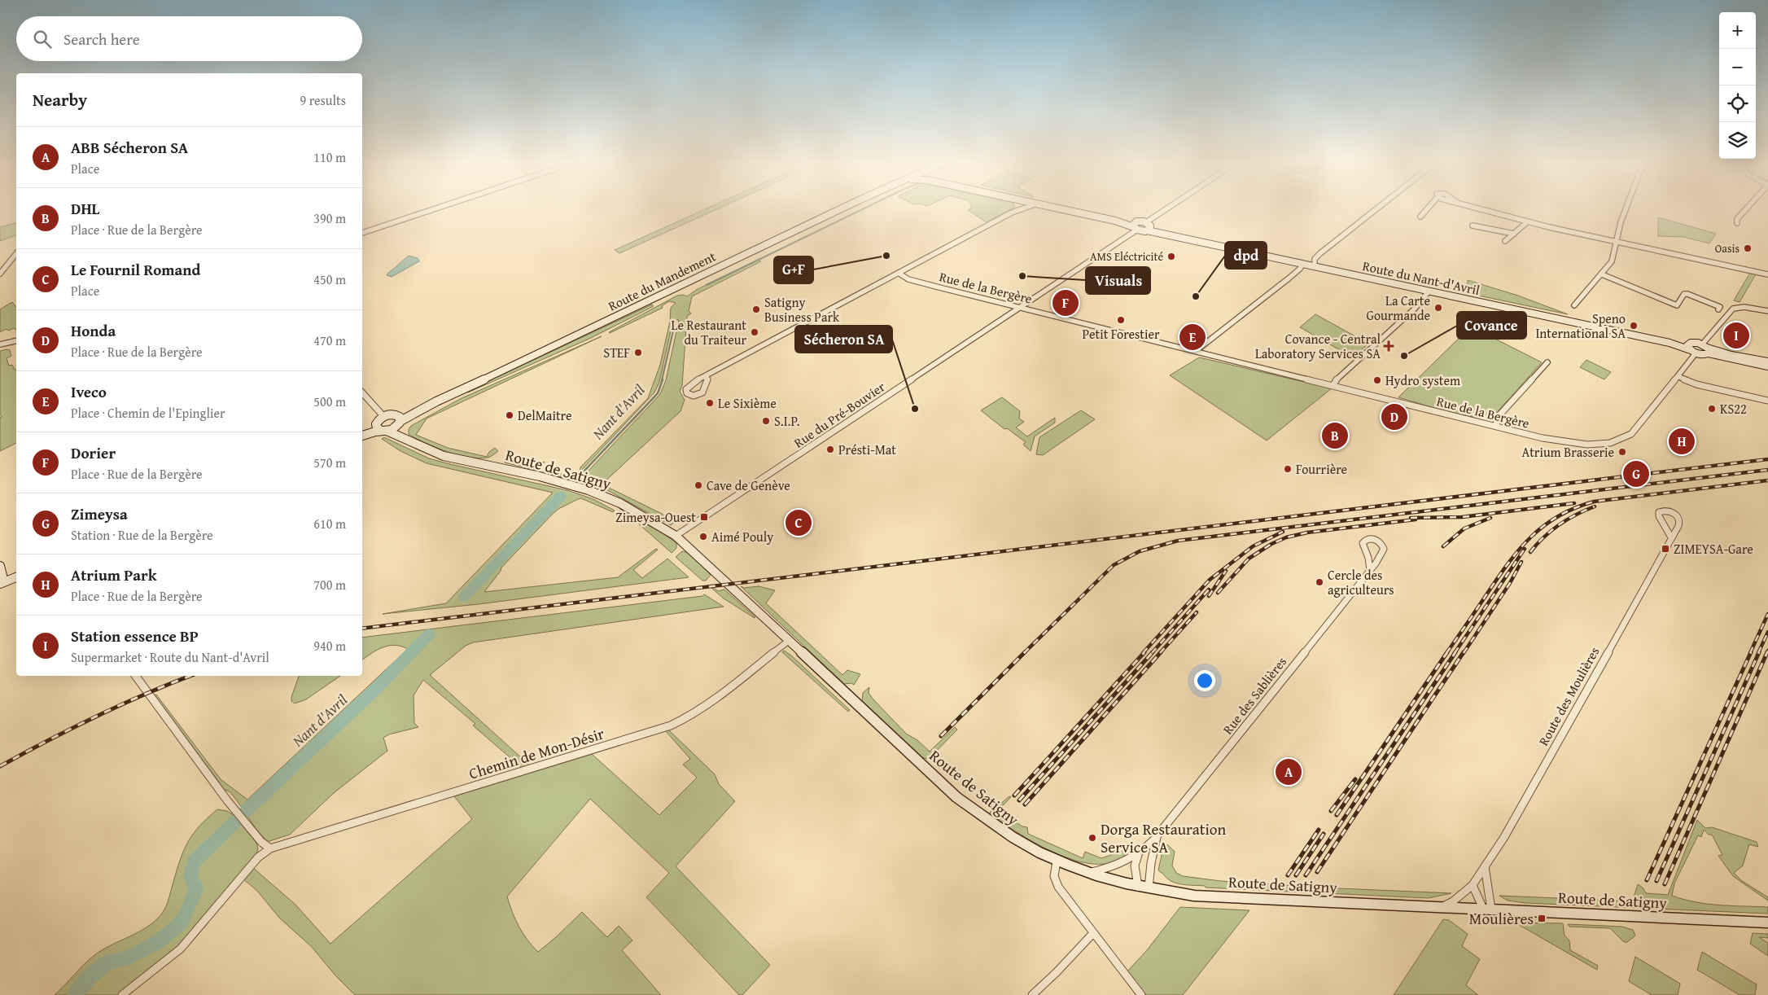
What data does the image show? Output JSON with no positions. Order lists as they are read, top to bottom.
{
  "streets": {
    "main road": ["Route du Nant-d'Avril", "Route du Mandement", "Route de Satigny"],
    "street": [
      "Rue de la Bergère",
      "Rue du Pré-Bouvier",
      "Rue des Sablières",
      "Route des Moulières",
      "Chemin de Mon-Désir"
    ]
  },
  "crossings": [
    ["Route du Nant-d'Avril", "Rue de la Bergère"],
    ["Route du Mandement", "Route de Satigny"],
    ["Rue de la Bergère", "Rue du Pré-Bouvier"],
    ["Rue du Pré-Bouvier", "Route de Satigny"],
    ["Route de Satigny", "Rue des Sablières"],
    ["Route de Satigny", "Chemin de Mon-Désir"]
  ],
  "water": ["Nant d'Avril"],
  "places": {
    "other": [
      "Oasis",
      "G+F",
      "AMS Eléctricité",
      "Visuals",
      "dpd",
      "La Carte Gourmande",
      "Satigny Business Park",
      "Petit Forestier",
      "Speno International SA",
      "Le Restaurant du Traiteur",
      "STEF",
      "Covance",
      "Hydro system",
      "Le Sixième",
      "Sécheron SA",
      "KS22",
      "DelMaitre",
      "S.I.P.",
      "Présti-Mat",
      "Atrium Brasserie",
      "Fourrière",
      "Cave de Genève",
      "Aimé Pouly",
      "Cercle des agriculteurs",
      "Dorga Restauration Service SA"
    ],
    "health": ["Covance - Central Laboratory Services SA"],
    "transit": ["Zimeysa-Ouest", "ZIMEYSA-Gare", "Moulières"]
  },
  "page": {
    "map_buttons": ["+", "−"],
    "search": "Search here",
    "heading": ["Nearby", "9 results"],
    "list": [
      {
        "mark": "A",
        "name": "ABB Sécheron SA",
        "note": "Place",
        "value": "110 m"
      },
      {
        "mark": "B",
        "name": "DHL",
        "note": "Place · Rue de la Bergère",
        "value": "390 m"
      },
      {
        "mark": "C",
        "name": "Le Fournil Romand",
        "note": "Place",
        "value": "450 m"
      },
      {
        "mark": "D",
        "name": "Honda",
        "note": "Place · Rue de la Bergère",
        "value": "470 m"
      },
      {
        "mark": "E",
        "name": "Iveco",
        "note": "Place · Chemin de l'Epinglier",
        "value": "500 m"
      },
      {
        "mark": "F",
        "name": "Dorier",
        "note": "Place · Rue de la Bergère",
        "value": "570 m"
      },
      {
        "mark": "G",
        "name": "Zimeysa",
        "note": "Station · Rue de la Bergère",
        "value": "610 m"
      },
      {
        "mark": "H",
        "name": "Atrium Park",
        "note": "Place · Rue de la Bergère",
        "value": "700 m"
      },
      {
        "mark": "I",
        "name": "Station essence BP",
        "note": "Supermarket · Route du Nant-d'Avril",
        "value": "940 m"
      }
    ],
    "pins": [
      "F",
      "I",
      "E",
      "D",
      "B",
      "H",
      "G",
      "C",
      "A"
    ]
  }
}
